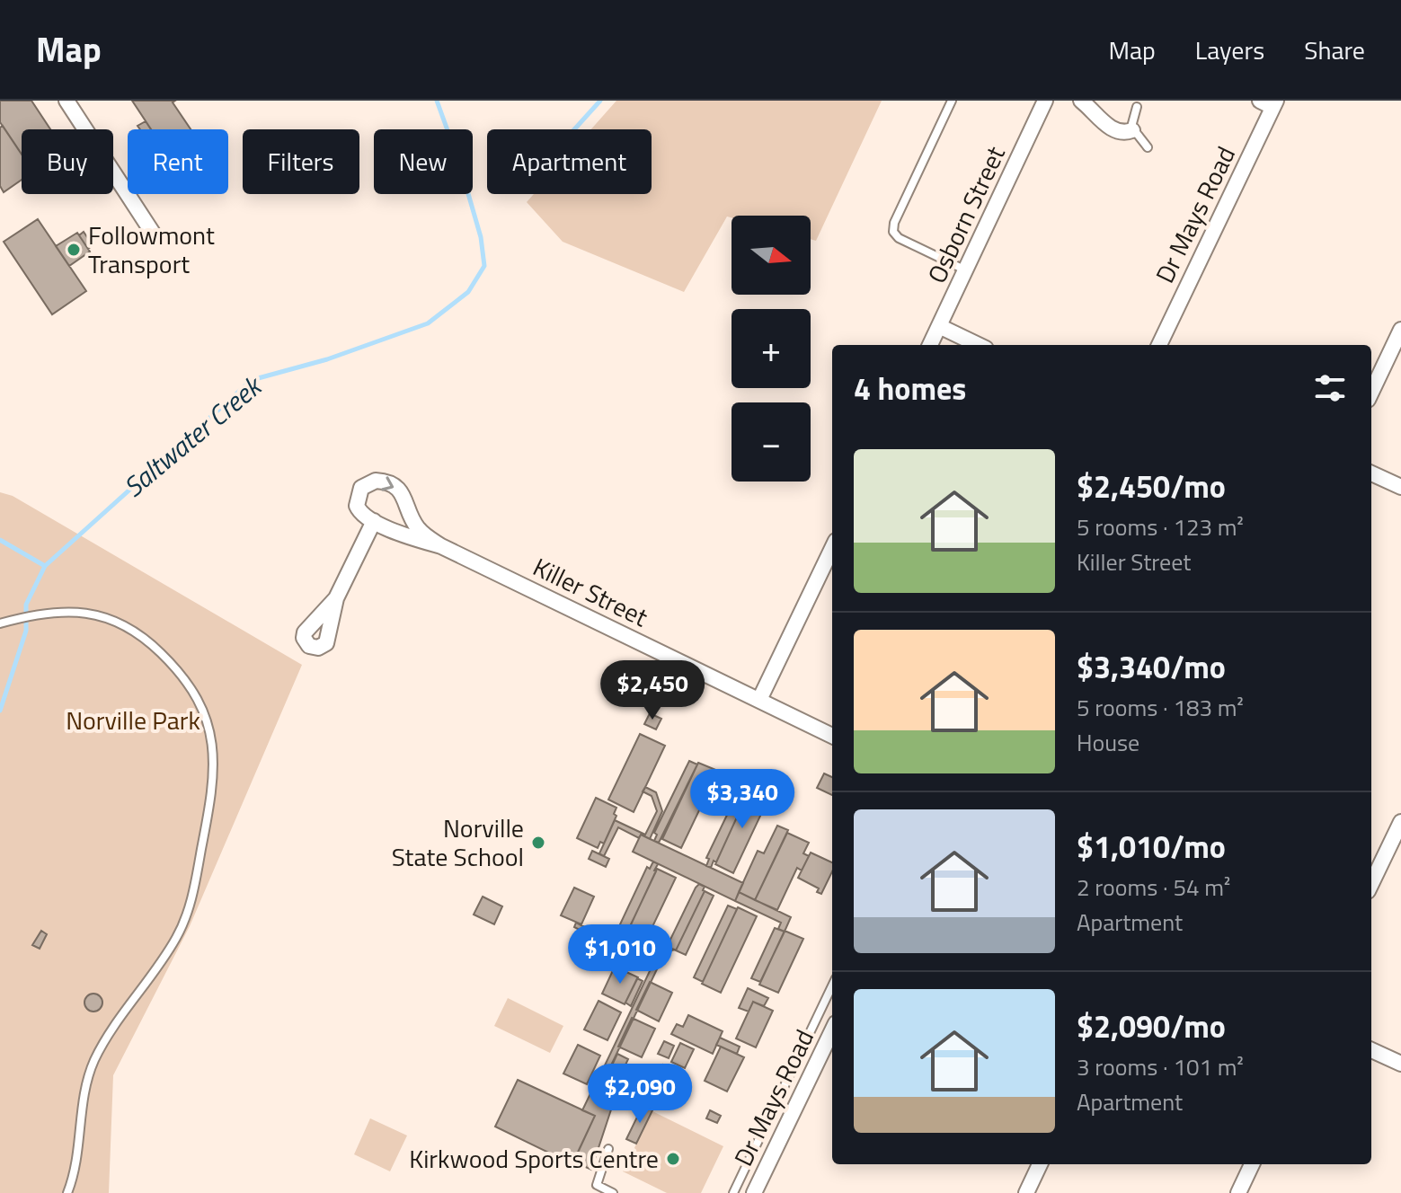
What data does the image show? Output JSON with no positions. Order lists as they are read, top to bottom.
{
  "streets": {
    "street": ["Osborn Street", "Dr Mays Road", "Killer Street"]
  },
  "water": ["Saltwater Creek"],
  "parks": ["Norville Park"],
  "places": ["Followmont Transport", "Norville State School", "Kirkwood Sports Centre"],
  "north": "right",
  "page": {
    "header": "Map",
    "nav": ["Map", "Layers", "Share"],
    "chip": [
      "Buy",
      "Rent",
      "Filters",
      "New",
      "Apartment"
    ],
    "map_buttons": ["+", "−"],
    "heading": "4 homes",
    "list": [
      {
        "name": "$2,450/mo",
        "note": "5 rooms · 123 m² · Killer Street"
      },
      {
        "name": "$3,340/mo",
        "note": "5 rooms · 183 m² · House"
      },
      {
        "name": "$1,010/mo",
        "note": "2 rooms · 54 m² · Apartment"
      },
      {
        "name": "$2,090/mo",
        "note": "3 rooms · 101 m² · Apartment"
      }
    ],
    "price": [
      "$2,450",
      "$3,340",
      "$1,010",
      "$2,090"
    ]
  }
}
